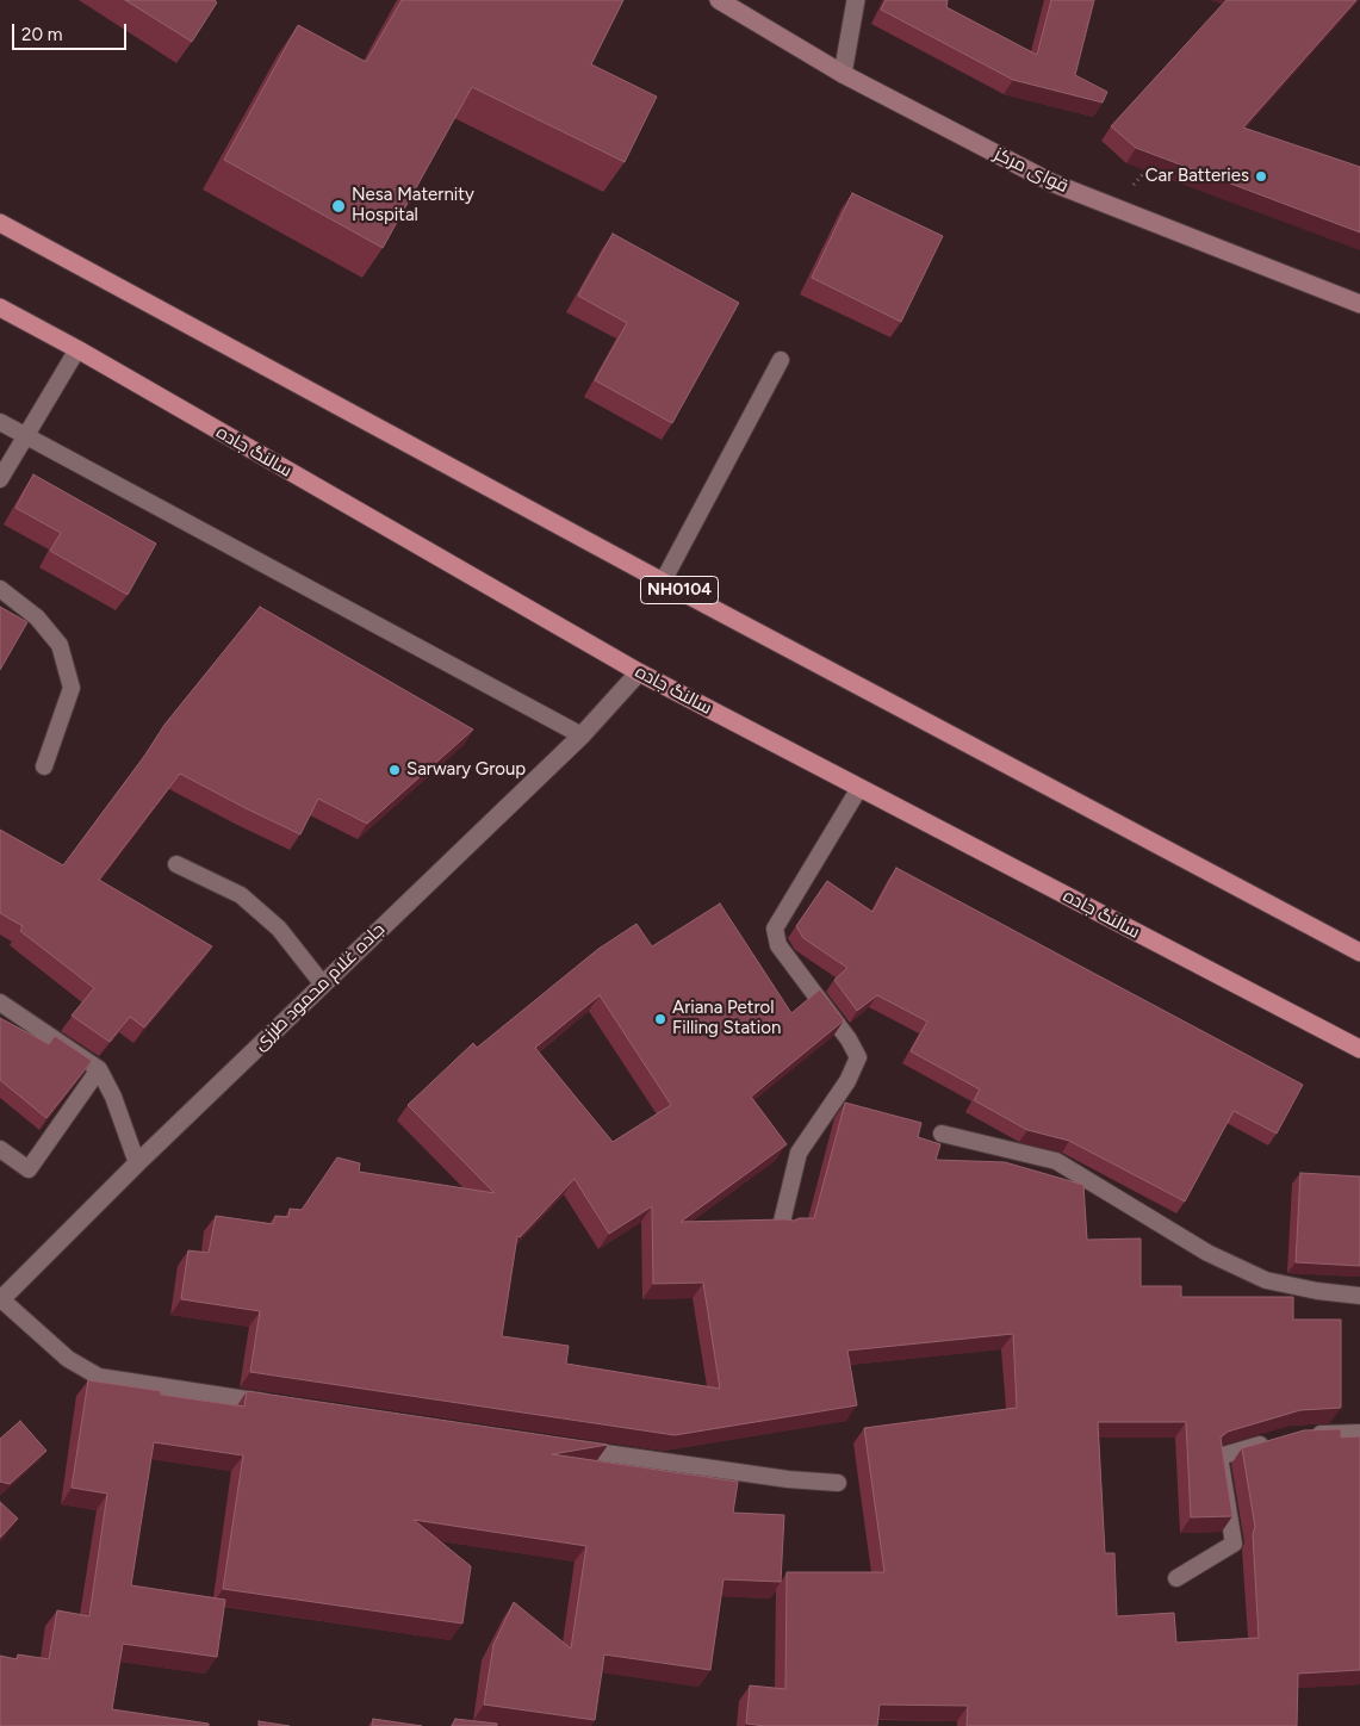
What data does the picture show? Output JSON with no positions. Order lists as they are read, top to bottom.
{
  "streets": {
    "highway": ["سالنگ جاده", "NH0104"],
    "main road": ["قوای مرکز"],
    "street": ["جاده غلام‌ محمود طرزی"]
  },
  "crossings": [
    ["سالنگ جاده", "جاده غلام‌ محمود طرزی"]
  ],
  "places": [
    "Car Batteries",
    "Nesa Maternity Hospital",
    "Sarwary Group",
    "Ariana Petrol Filling Station"
  ],
  "scale_bar": "20 m"
}
